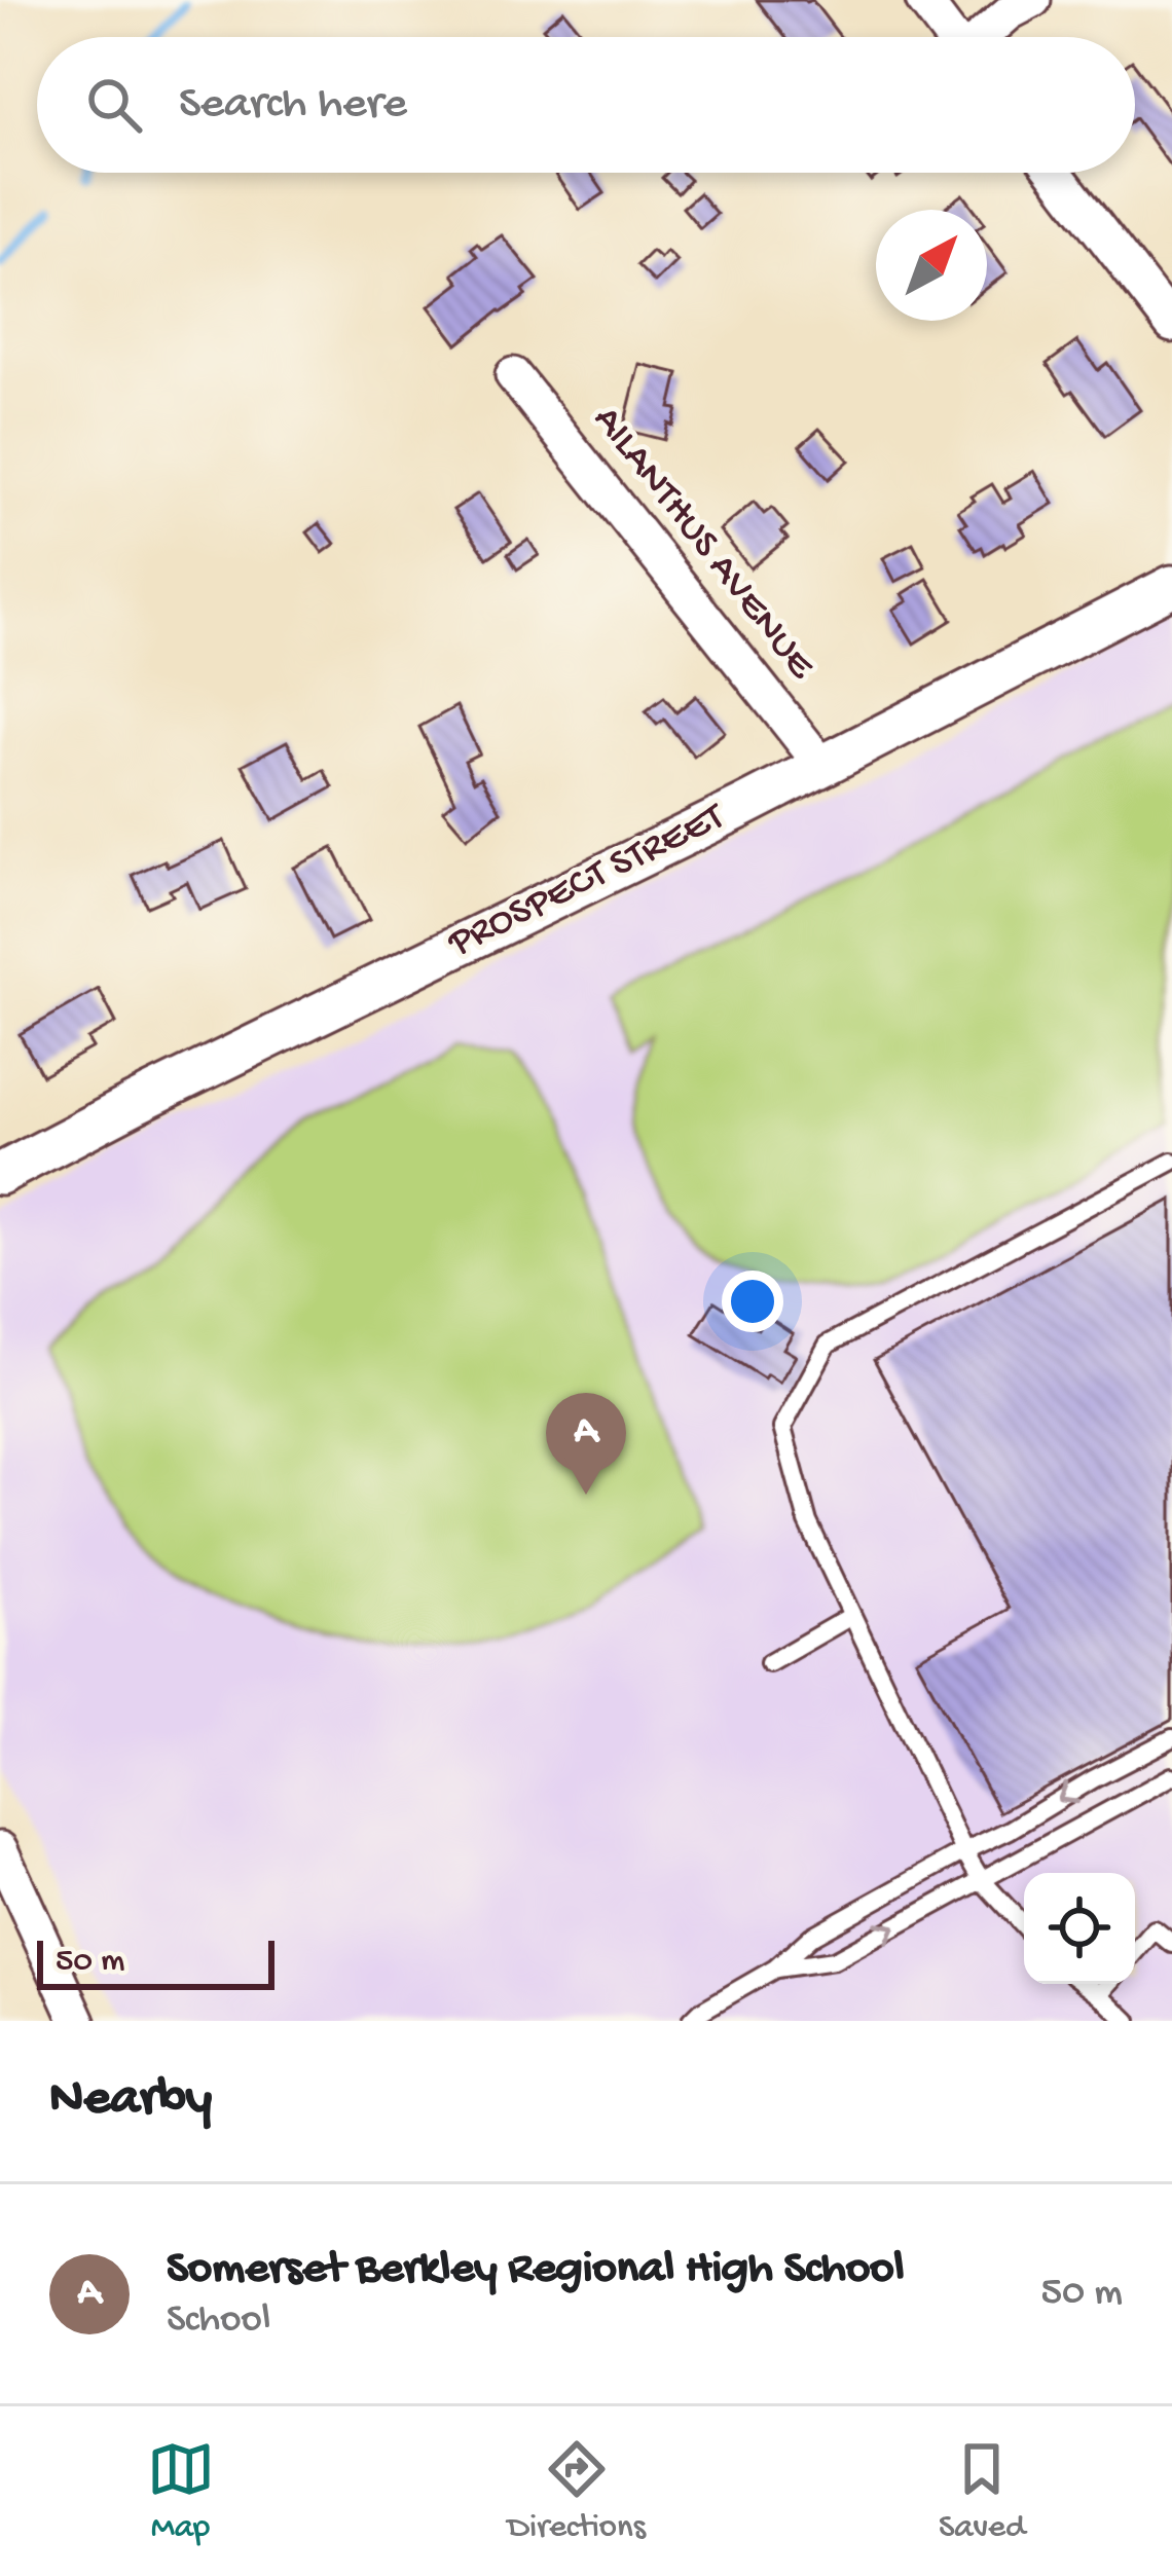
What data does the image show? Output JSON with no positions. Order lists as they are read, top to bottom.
{
  "streets": {
    "street": ["AILANTHUS AVENUE", "PROSPECT STREET"]
  },
  "crossings": [
    ["AILANTHUS AVENUE", "PROSPECT STREET"]
  ],
  "scale_bar": "50 m",
  "north": "top right",
  "page": {
    "search": "Search here",
    "pins": "A",
    "scale": "50 m",
    "heading": "Nearby",
    "list": [
      {
        "mark": "A",
        "name": "Somerset Berkley Regional High School",
        "note": "School",
        "value": "50 m"
      }
    ],
    "nav": ["Map", "Directions", "Saved"]
  }
}
